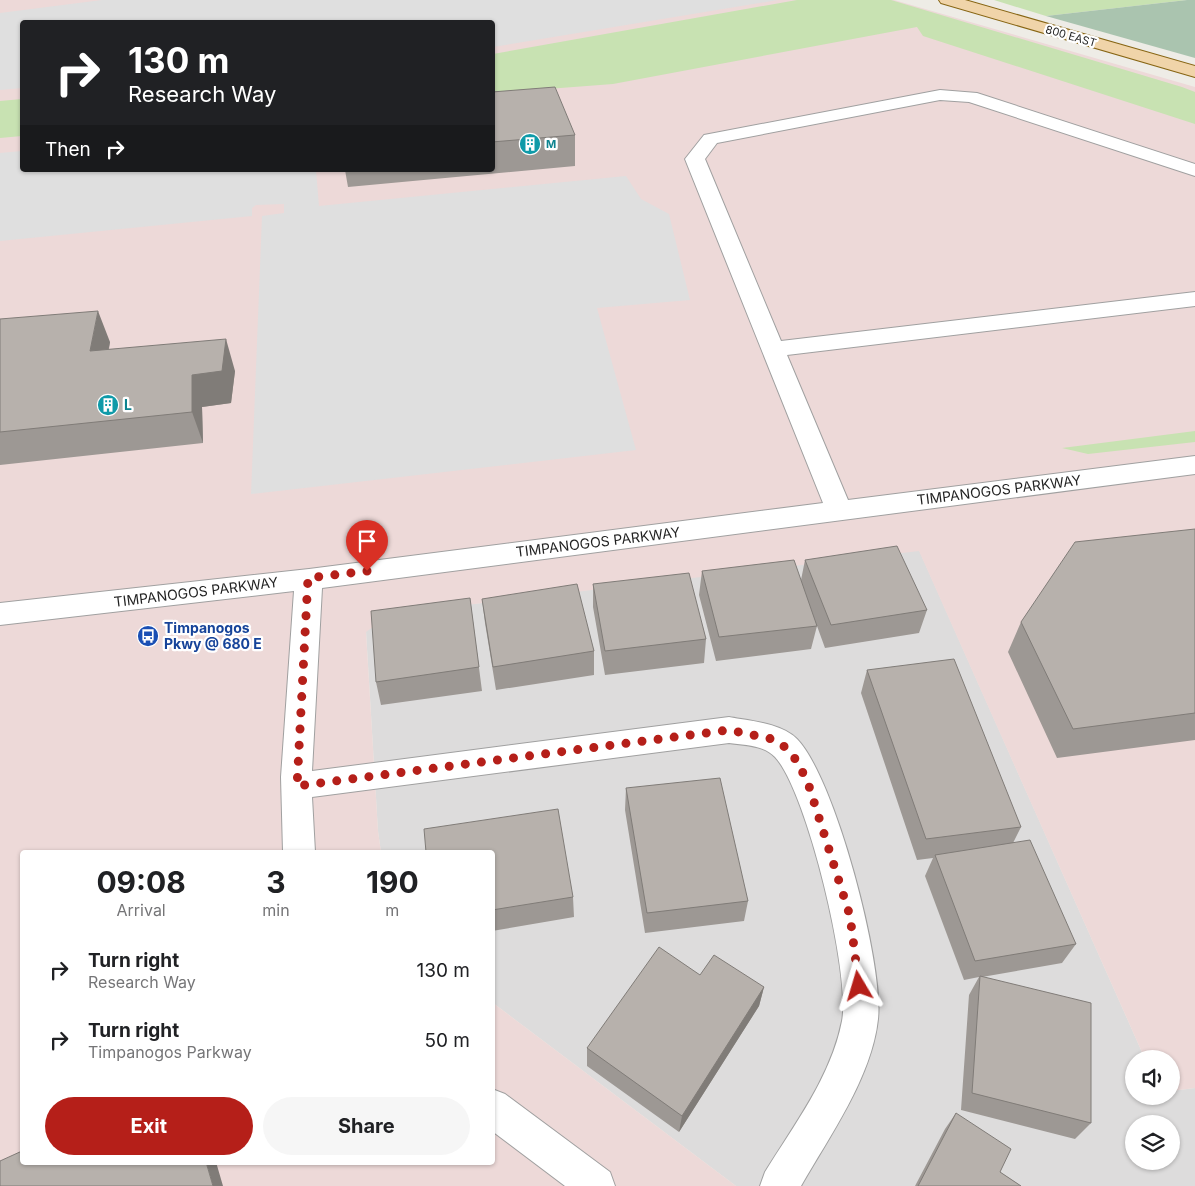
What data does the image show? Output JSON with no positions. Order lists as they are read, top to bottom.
{
  "streets": {
    "main road": ["800 EAST"],
    "street": ["TIMPANOGOS PARKWAY"]
  },
  "places": {
    "building": ["M", "L"],
    "bus stop": ["Timpanogos Pkwy @ 680 E"]
  },
  "page": {
    "turn": ["130 m", "Research Way"],
    "then": "Then",
    "eta": [
      "09:08",
      "Arrival",
      "3",
      "min",
      "190",
      "m"
    ],
    "list": [
      {
        "name": "Turn right",
        "note": "Research Way",
        "value": "130 m"
      },
      {
        "name": "Turn right",
        "note": "Timpanogos Parkway",
        "value": "50 m"
      }
    ],
    "buttons": ["Exit", "Share"]
  }
}
